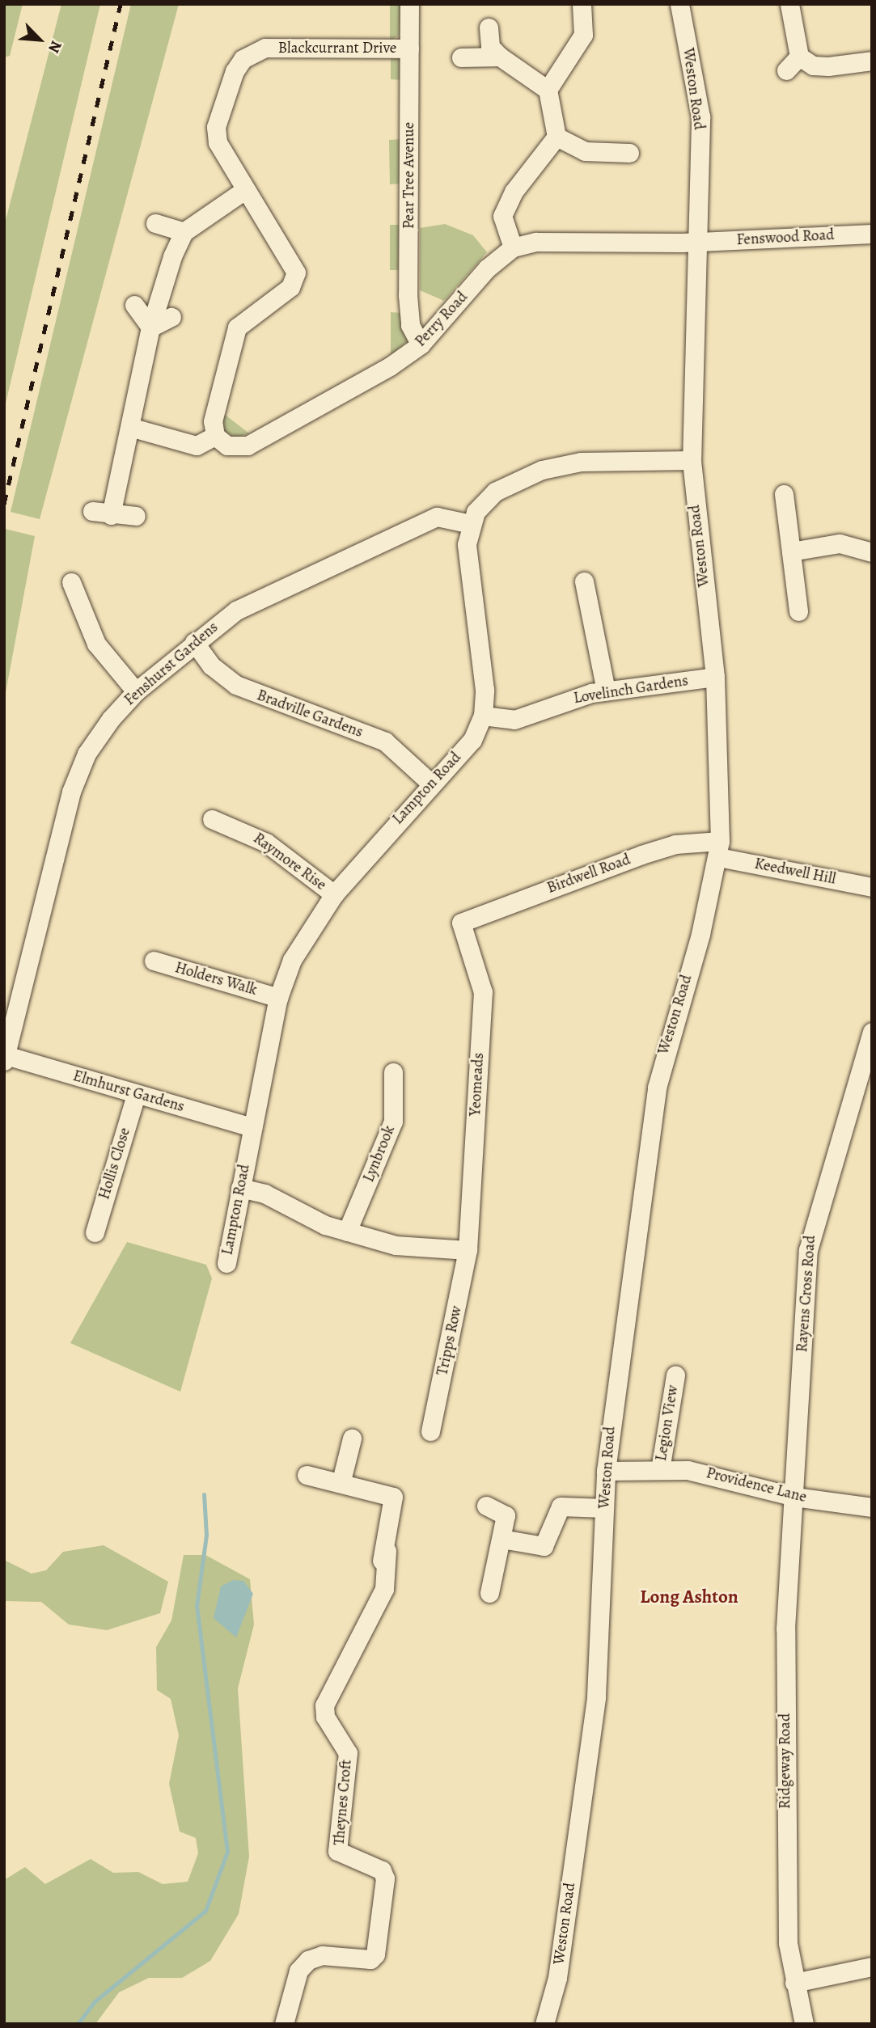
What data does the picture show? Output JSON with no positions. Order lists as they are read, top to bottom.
{
  "streets": {
    "street": [
      "Blackcurrant Drive",
      "Weston Road",
      "Pear Tree Avenue",
      "Fenswood Road",
      "Perry Road",
      "Fenshurst Gardens",
      "Lovelinch Gardens",
      "Bradville Gardens",
      "Lampton Road",
      "Raymore Rise",
      "Keedwell Hill",
      "Birdwell Road",
      "Holders Walk",
      "Yeomeads",
      "Elmhurst Gardens",
      "Lynbrook",
      "Hollis Close",
      "Rayens Cross Road",
      "Tripps Row",
      "Legion View",
      "Providence Lane",
      "Ridgeway Road",
      "Theynes Croft"
    ]
  },
  "crossings": [
    ["Blackcurrant Drive", "Pear Tree Avenue"],
    ["Blackcurrant Drive", "Perry Road"],
    ["Weston Road", "Fenswood Road"],
    ["Weston Road", "Perry Road"],
    ["Weston Road", "Lovelinch Gardens"],
    ["Weston Road", "Keedwell Hill"],
    ["Weston Road", "Birdwell Road"],
    ["Weston Road", "Providence Lane"],
    ["Pear Tree Avenue", "Perry Road"],
    ["Fenswood Road", "Perry Road"],
    ["Fenshurst Gardens", "Bradville Gardens"],
    ["Fenshurst Gardens", "Lampton Road"],
    ["Fenshurst Gardens", "Elmhurst Gardens"],
    ["Lovelinch Gardens", "Lampton Road"],
    ["Bradville Gardens", "Lampton Road"],
    ["Lampton Road", "Raymore Rise"],
    ["Lampton Road", "Holders Walk"],
    ["Lampton Road", "Elmhurst Gardens"],
    ["Keedwell Hill", "Birdwell Road"],
    ["Birdwell Road", "Yeomeads"],
    ["Yeomeads", "Tripps Row"],
    ["Elmhurst Gardens", "Hollis Close"],
    ["Rayens Cross Road", "Providence Lane"],
    ["Rayens Cross Road", "Ridgeway Road"],
    ["Legion View", "Providence Lane"],
    ["Providence Lane", "Ridgeway Road"]
  ],
  "districts": ["Long Ashton"],
  "north": "bottom right"
}
